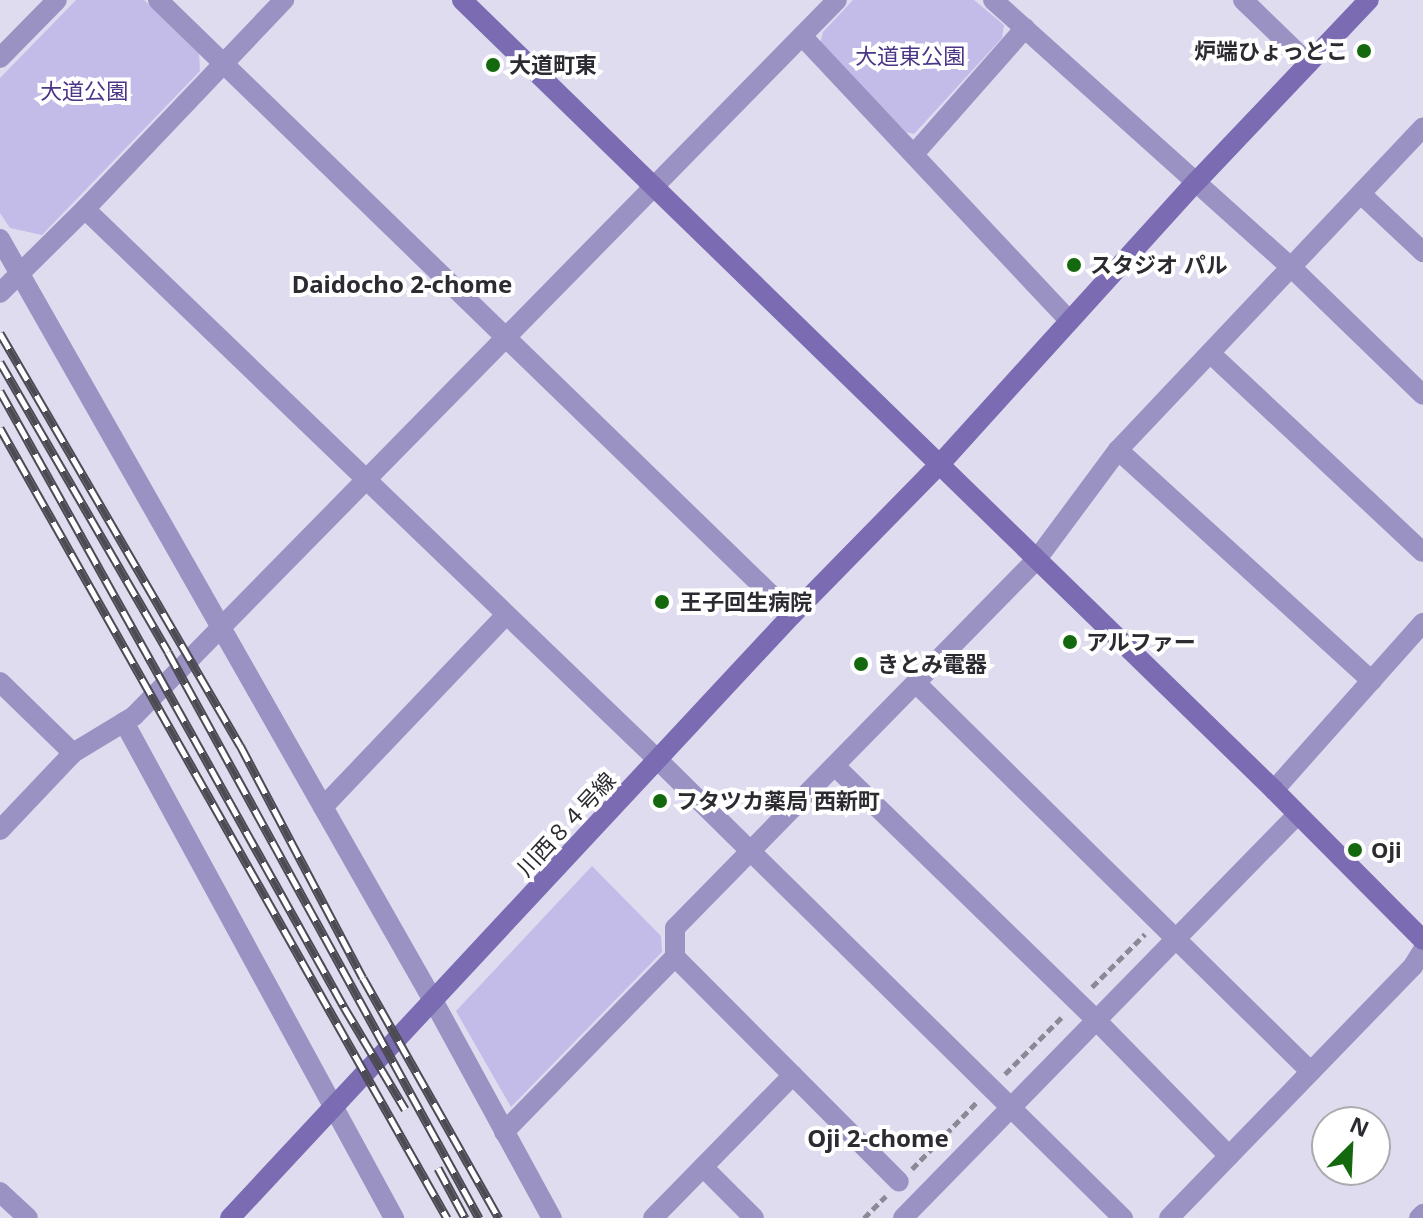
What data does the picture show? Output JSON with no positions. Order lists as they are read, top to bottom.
{
  "streets": {
    "street": ["川西８４号線"]
  },
  "districts": ["Daidocho 2-chome", "Oji 2-chome"],
  "parks": ["大道東公園", "大道公園"],
  "places": [
    "炉端ひょっとこ",
    "大道町東",
    "スタジオ パル",
    "王子回生病院",
    "アルファー",
    "きとみ電器",
    "フタツカ薬局 西新町",
    "Oji"
  ],
  "north": "top right"
}
